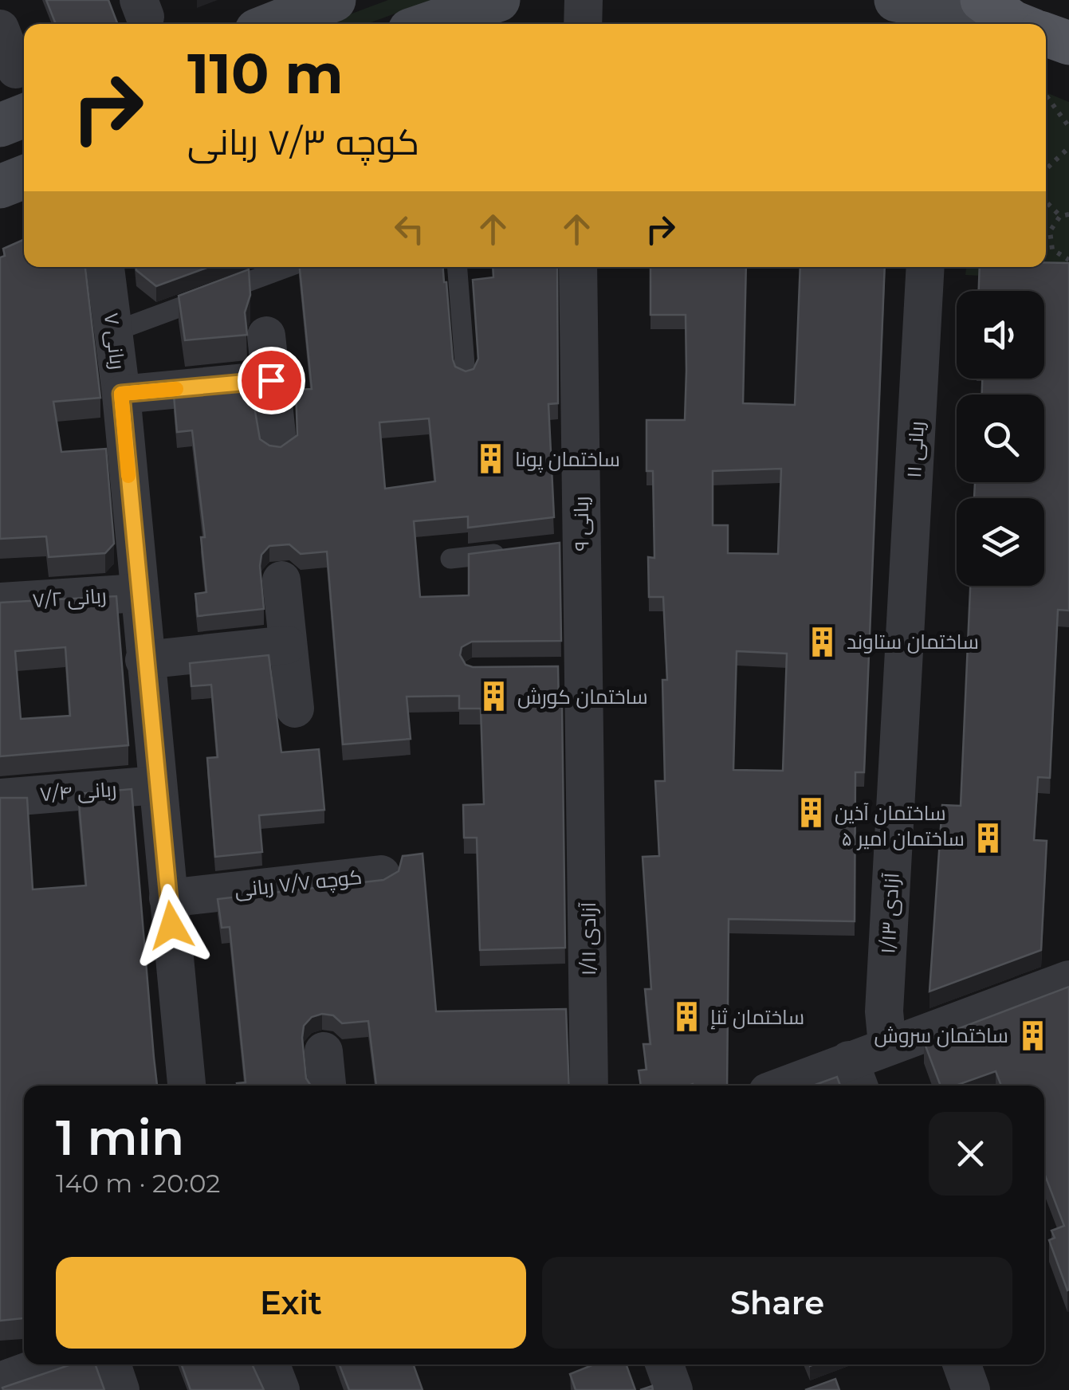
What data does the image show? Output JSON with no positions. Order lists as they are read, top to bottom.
{
  "streets": {
    "street": [
      "ربانی ۷",
      "ربانی ۱۱",
      "ربانی ۹",
      "ربانی ۷/۲",
      "ربانی ۷/۴",
      "کوچه ۷/۷ ربانی",
      "آزادی ۱/۱۳",
      "آزادی ۱/۱۱"
    ]
  },
  "crossings": [
    ["ربانی ۷", "ربانی ۷/۲"],
    ["ربانی ۷", "ربانی ۷/۴"],
    ["ربانی ۷", "کوچه ۷/۷ ربانی"],
    ["ربانی ۱۱", "آزادی ۱/۱۳"],
    ["ربانی ۹", "آزادی ۱/۱۱"]
  ],
  "places": {
    "building": [
      "ساختمان پونا",
      "ساختمان ستاوند",
      "ساختمان کورش",
      "ساختمان آذین",
      "ساختمان امیر ۵",
      "ساختمان ثنإ",
      "ساختمان سروش"
    ]
  },
  "page": {
    "turn": ["110 m", "کوچه ۷/۳ ربانی"],
    "heading": ["1 min", "140 m · 20:02"],
    "buttons": ["Exit", "Share"]
  }
}
